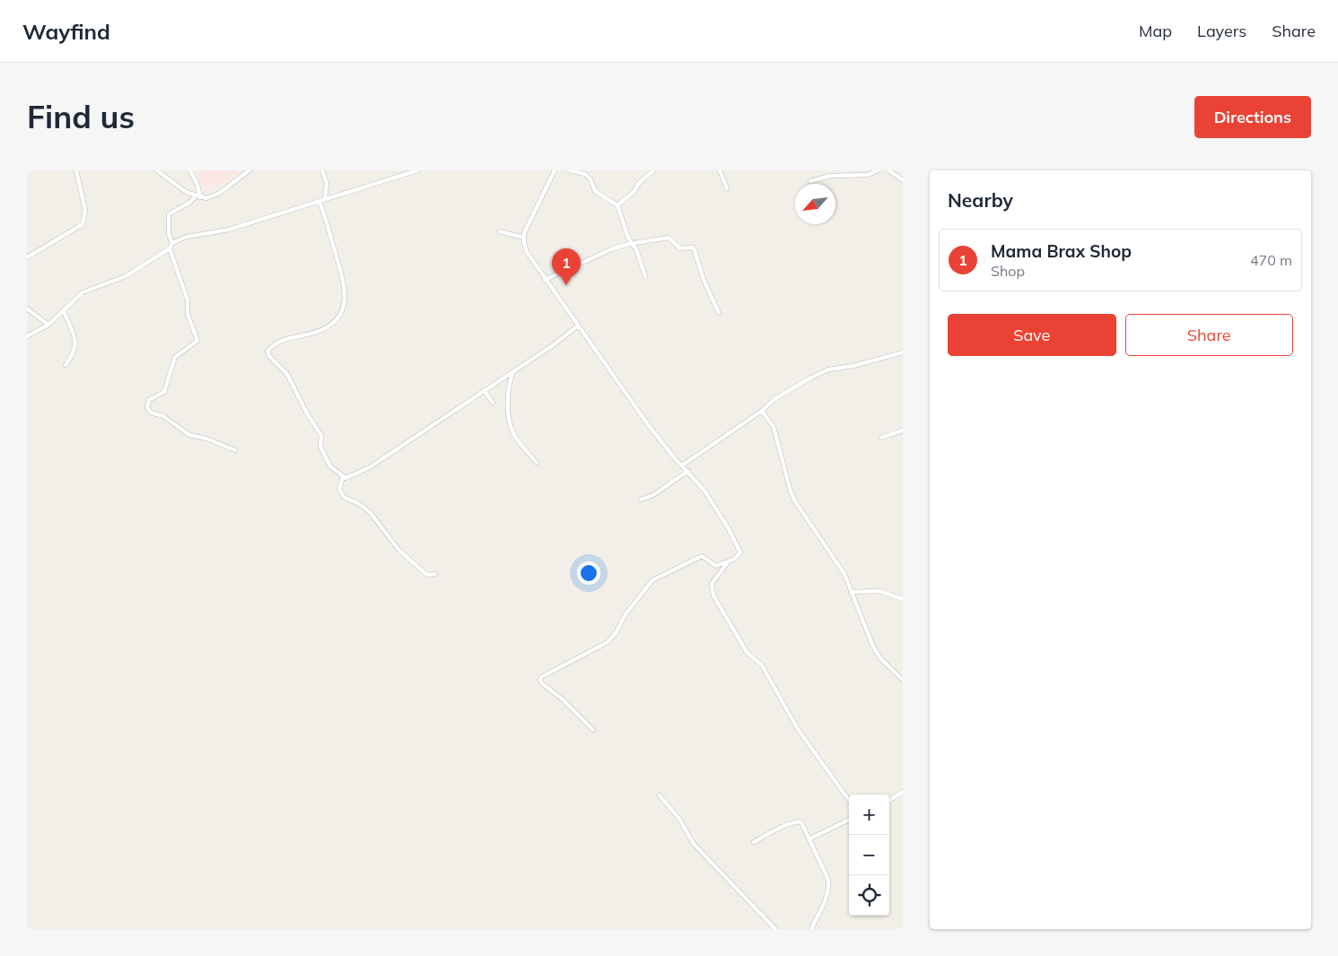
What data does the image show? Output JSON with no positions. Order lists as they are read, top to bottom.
{
  "north": "bottom left",
  "page": {
    "header": "Wayfind",
    "nav": ["Map", "Layers", "Share"],
    "buttons": [
      "Directions",
      ["Save", "Share"]
    ],
    "title": "Find us",
    "heading": "Nearby",
    "list": [
      {
        "mark": "1",
        "name": "Mama Brax Shop",
        "note": "Shop",
        "value": "470 m"
      }
    ],
    "pins": "1",
    "map_buttons": ["+", "−"]
  }
}
